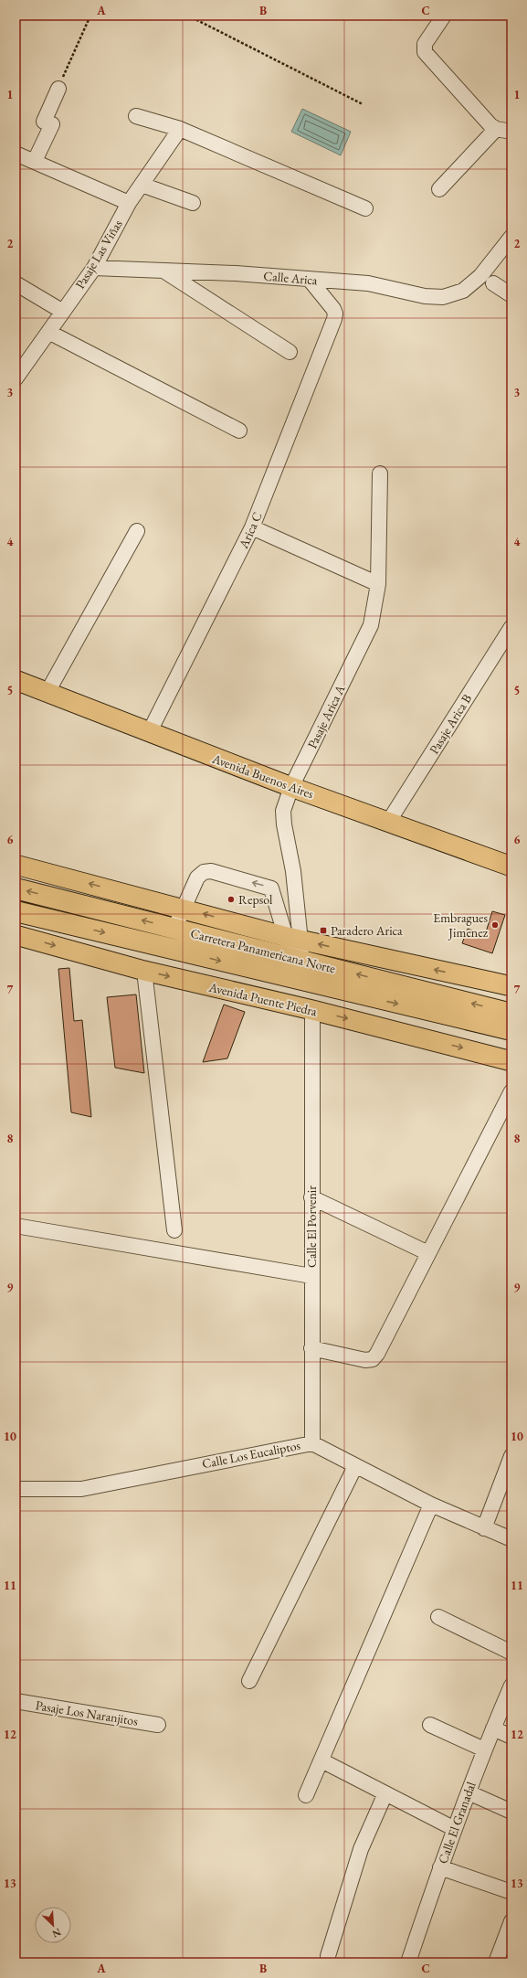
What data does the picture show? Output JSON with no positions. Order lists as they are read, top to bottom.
{
  "streets": {
    "highway": ["Carretera Panamericana Norte"],
    "main road": ["Avenida Buenos Aires", "Avenida Puente Piedra"],
    "street": [
      "Pasaje Las Viñas",
      "Calle Arica",
      "Arica C",
      "Pasaje Arica A",
      "Pasaje Arica B",
      "Calle El Porvenir",
      "Calle Los Eucaliptos",
      "Pasaje Los Naranjitos",
      "Calle El Granadal"
    ]
  },
  "crossings": [
    ["Pasaje Las Viñas", "Calle Arica"],
    ["Calle Arica", "Arica C"],
    ["Arica C", "Avenida Buenos Aires"],
    ["Pasaje Arica A", "Avenida Buenos Aires"],
    ["Pasaje Arica A", "Carretera Panamericana Norte"],
    ["Pasaje Arica B", "Avenida Buenos Aires"],
    ["Avenida Puente Piedra", "Calle El Porvenir"],
    ["Calle El Porvenir", "Calle Los Eucaliptos"]
  ],
  "places": {
    "other": ["Repsol", "Embragues Jimenez"],
    "transit": ["Paradero Arica"]
  },
  "north": "bottom right",
  "grid": {
    "columns": ["A", "B", "C"],
    "rows": [
      "1",
      "2",
      "3",
      "4",
      "5",
      "6",
      "7",
      "8",
      "9",
      "10",
      "11",
      "12",
      "13"
    ]
  }
}
